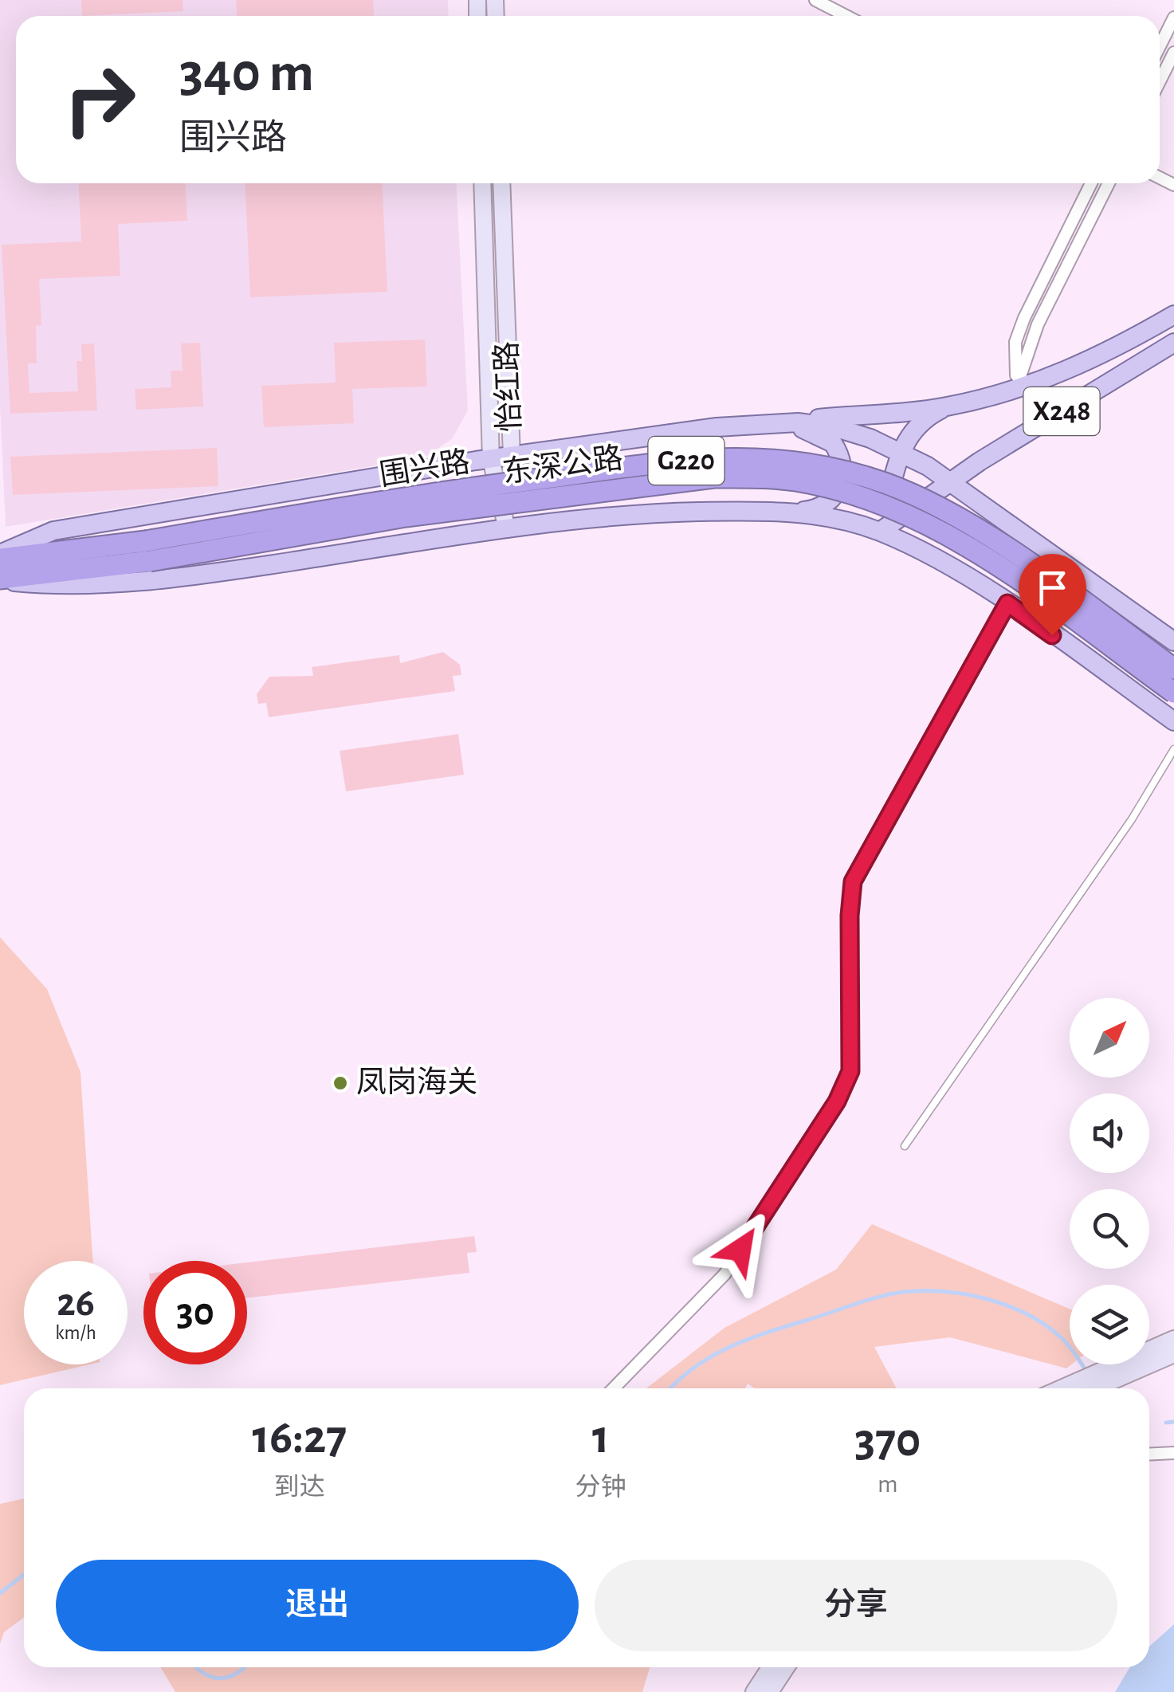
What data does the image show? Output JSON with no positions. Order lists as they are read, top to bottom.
{
  "streets": {
    "highway": ["G220", "东深公路"],
    "main road": ["X248", "围兴路"],
    "street": ["怡红路"]
  },
  "crossings": [
    ["怡红路", "围兴路"],
    ["X248", "围兴路"],
    ["东深公路", "围兴路"]
  ],
  "places": ["凤岗海关"],
  "north": "top right",
  "page": {
    "turn": ["340 m", "围兴路"],
    "speed": "26 km/h",
    "limit": "30",
    "eta": [
      "16:27",
      "到达",
      "1",
      "分钟",
      "370",
      "m"
    ],
    "buttons": ["退出", "分享"]
  }
}
